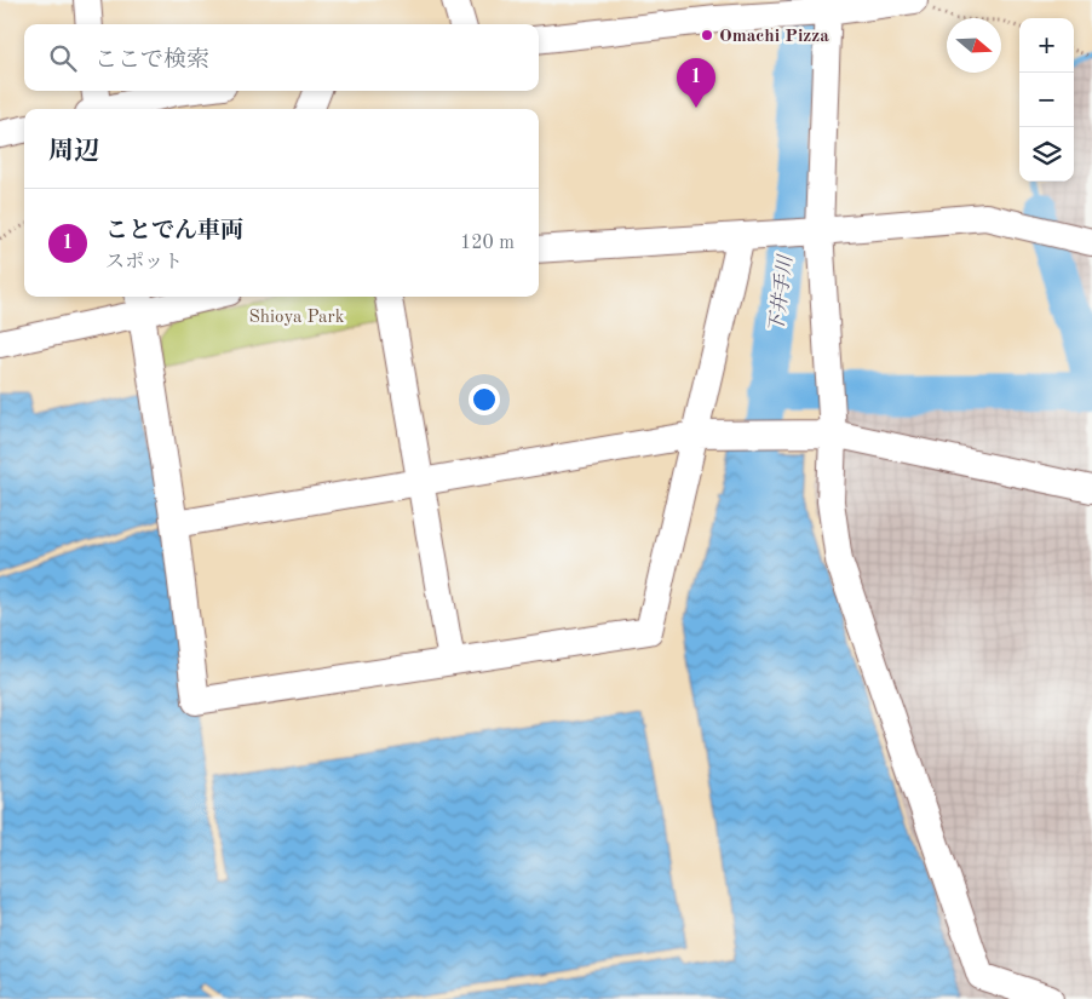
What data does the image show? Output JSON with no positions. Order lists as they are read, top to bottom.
{
  "water": ["下井手川"],
  "parks": ["Shioya Park"],
  "places": ["Omachi Pizza"],
  "north": "right",
  "page": {
    "map_buttons": ["+", "−"],
    "search": "ここで検索",
    "pins": "1",
    "heading": "周辺",
    "list": [
      {
        "mark": "1",
        "name": "ことでん車両",
        "note": "スポット",
        "value": "120 m"
      }
    ]
  }
}
